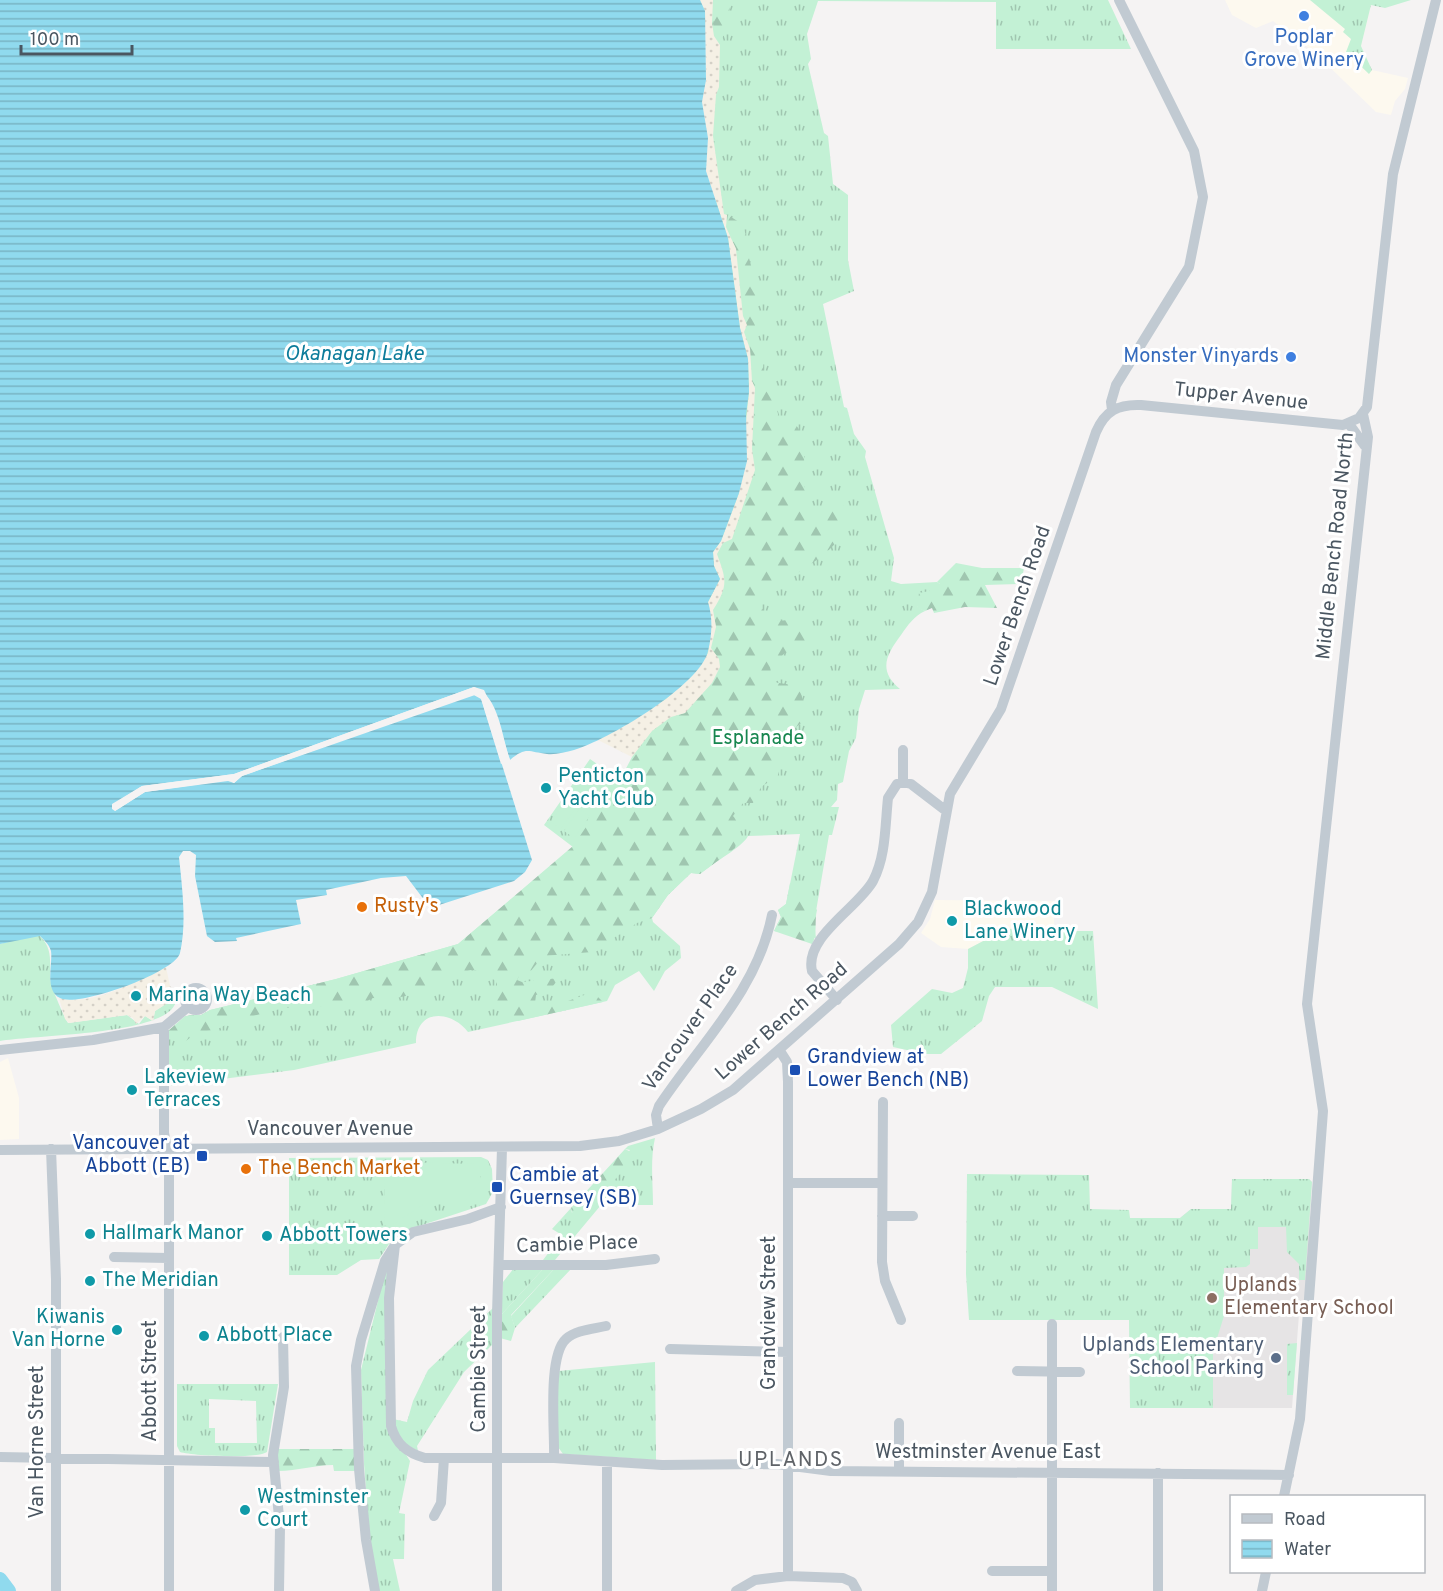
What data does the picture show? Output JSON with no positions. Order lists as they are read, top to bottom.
{
  "streets": {
    "street": [
      "Tupper Avenue",
      "Middle Bench Road North",
      "Lower Bench Road",
      "Vancouver Place",
      "Vancouver Avenue",
      "Cambie Place",
      "Grandview Street",
      "Cambie Street",
      "Abbott Street",
      "Van Horne Street",
      "Westminster Avenue East"
    ]
  },
  "crossings": [
    ["Tupper Avenue", "Lower Bench Road"],
    ["Middle Bench Road North", "Westminster Avenue East"],
    ["Lower Bench Road", "Vancouver Place"],
    ["Lower Bench Road", "Vancouver Avenue"],
    ["Lower Bench Road", "Grandview Street"],
    ["Vancouver Place", "Vancouver Avenue"],
    ["Vancouver Avenue", "Cambie Street"],
    ["Vancouver Avenue", "Abbott Street"],
    ["Vancouver Avenue", "Van Horne Street"],
    ["Cambie Place", "Cambie Street"],
    ["Grandview Street", "Westminster Avenue East"],
    ["Cambie Street", "Westminster Avenue East"]
  ],
  "districts": ["UPLANDS"],
  "water": ["Okanagan Lake"],
  "parks": ["Esplanade"],
  "places": {
    "other": [
      "Poplar Grove Winery",
      "Monster Vinyards",
      "Penticton Yacht Club",
      "Rusty's",
      "Blackwood Lane Winery",
      "Marina Way Beach",
      "Lakeview Terraces",
      "The Bench Market",
      "Hallmark Manor",
      "Abbott Towers",
      "The Meridian",
      "Uplands Elementary School",
      "Kiwanis Van Horne",
      "Abbott Place",
      "Uplands Elementary School Parking",
      "Westminster Court"
    ],
    "transit": ["Grandview at Lower Bench (NB)", "Vancouver at Abbott (EB)", "Cambie at Guernsey (SB)"]
  },
  "legend": ["Road", "Water"],
  "scale_bar": "100 m"
}
